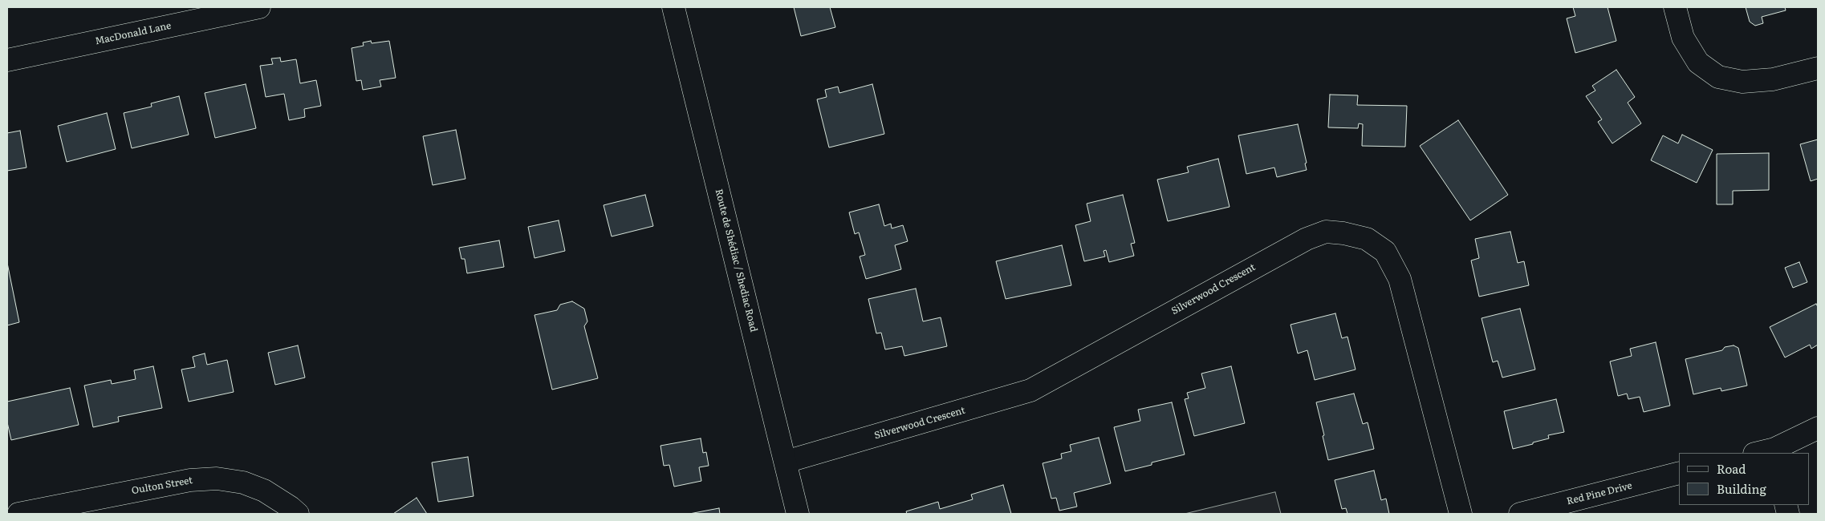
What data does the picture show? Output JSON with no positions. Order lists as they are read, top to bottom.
{
  "streets": {
    "street": [
      "MacDonald Lane",
      "Route de Shédiac / Shediac Road",
      "Silverwood Crescent",
      "Oulton Street",
      "Red Pine Drive"
    ]
  },
  "crossings": [
    ["Route de Shédiac / Shediac Road", "Silverwood Crescent"]
  ],
  "legend": ["Road", "Building"]
}
